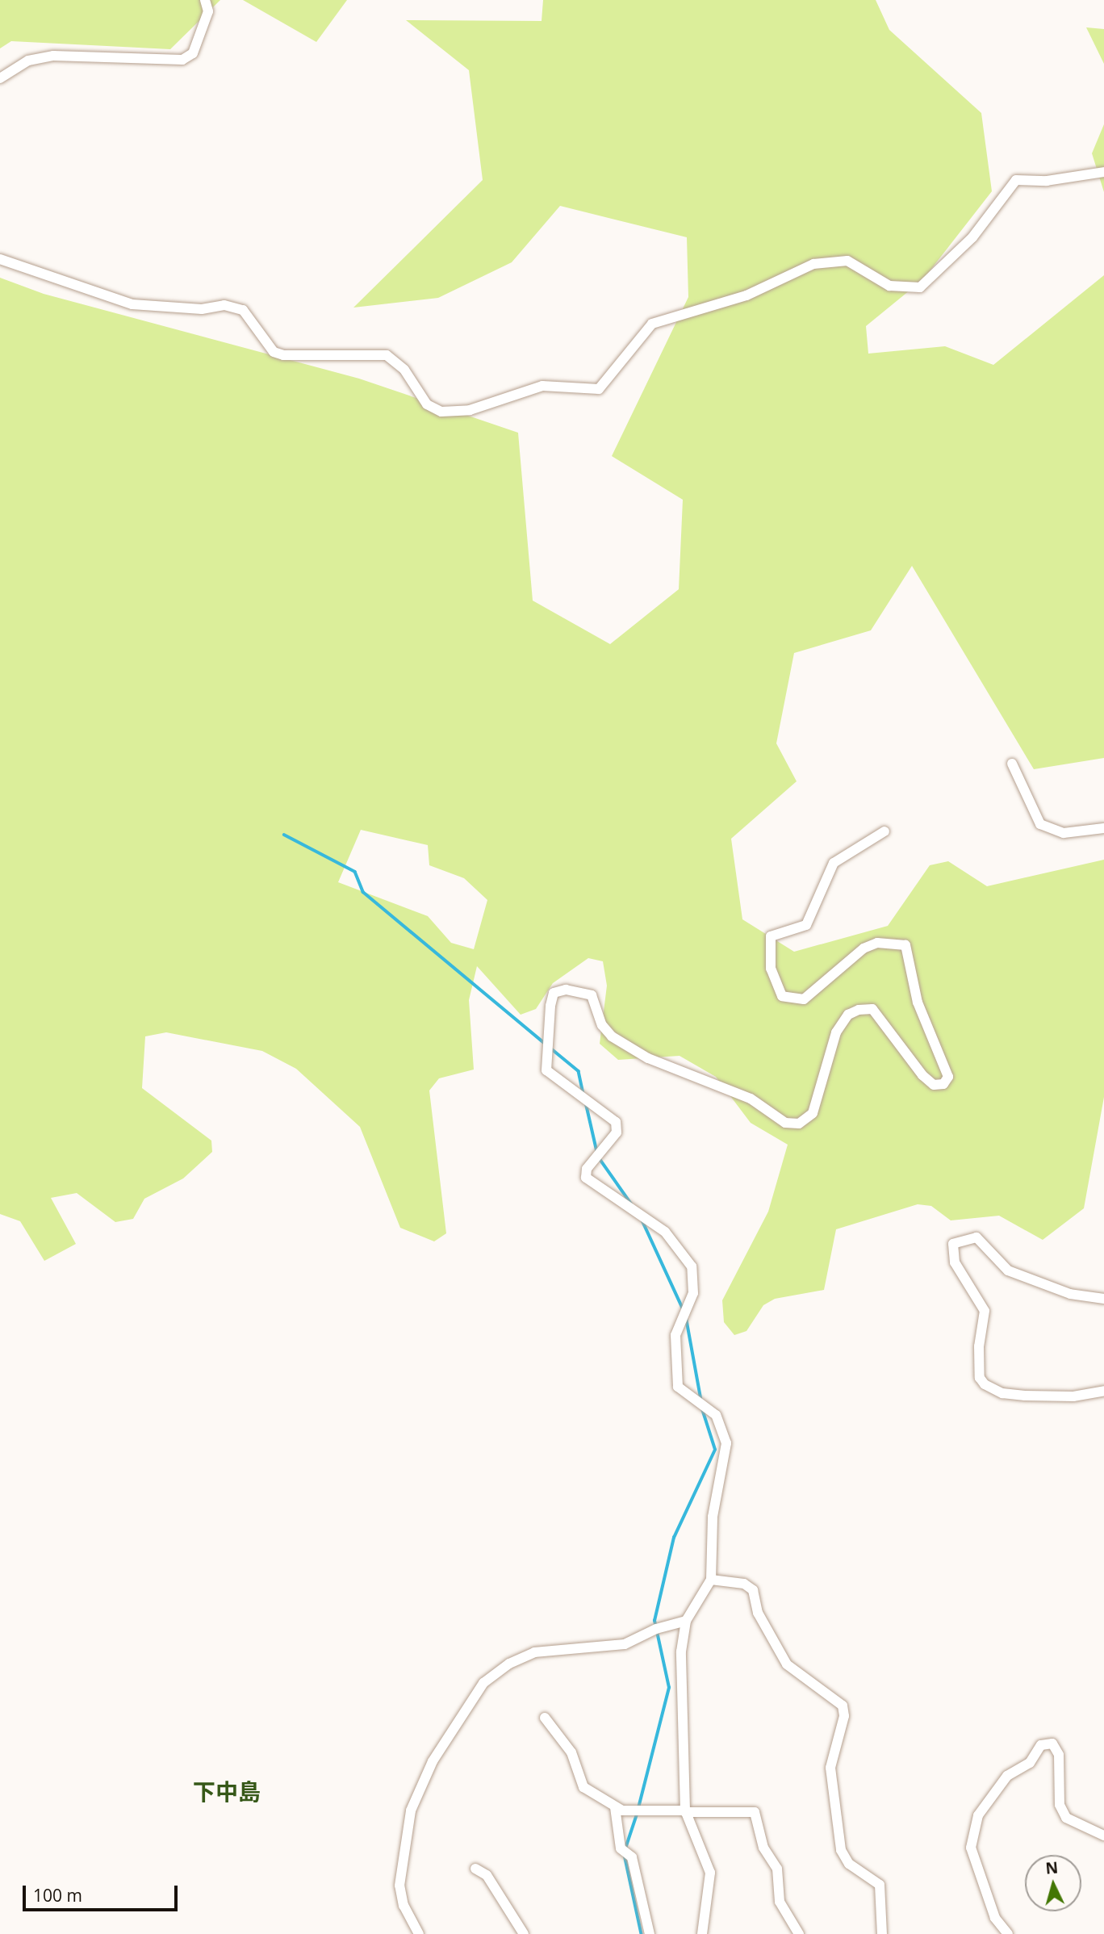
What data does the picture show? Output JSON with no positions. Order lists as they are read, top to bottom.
{
  "districts": ["下中島"],
  "scale_bar": "100 m",
  "north": "top"
}
